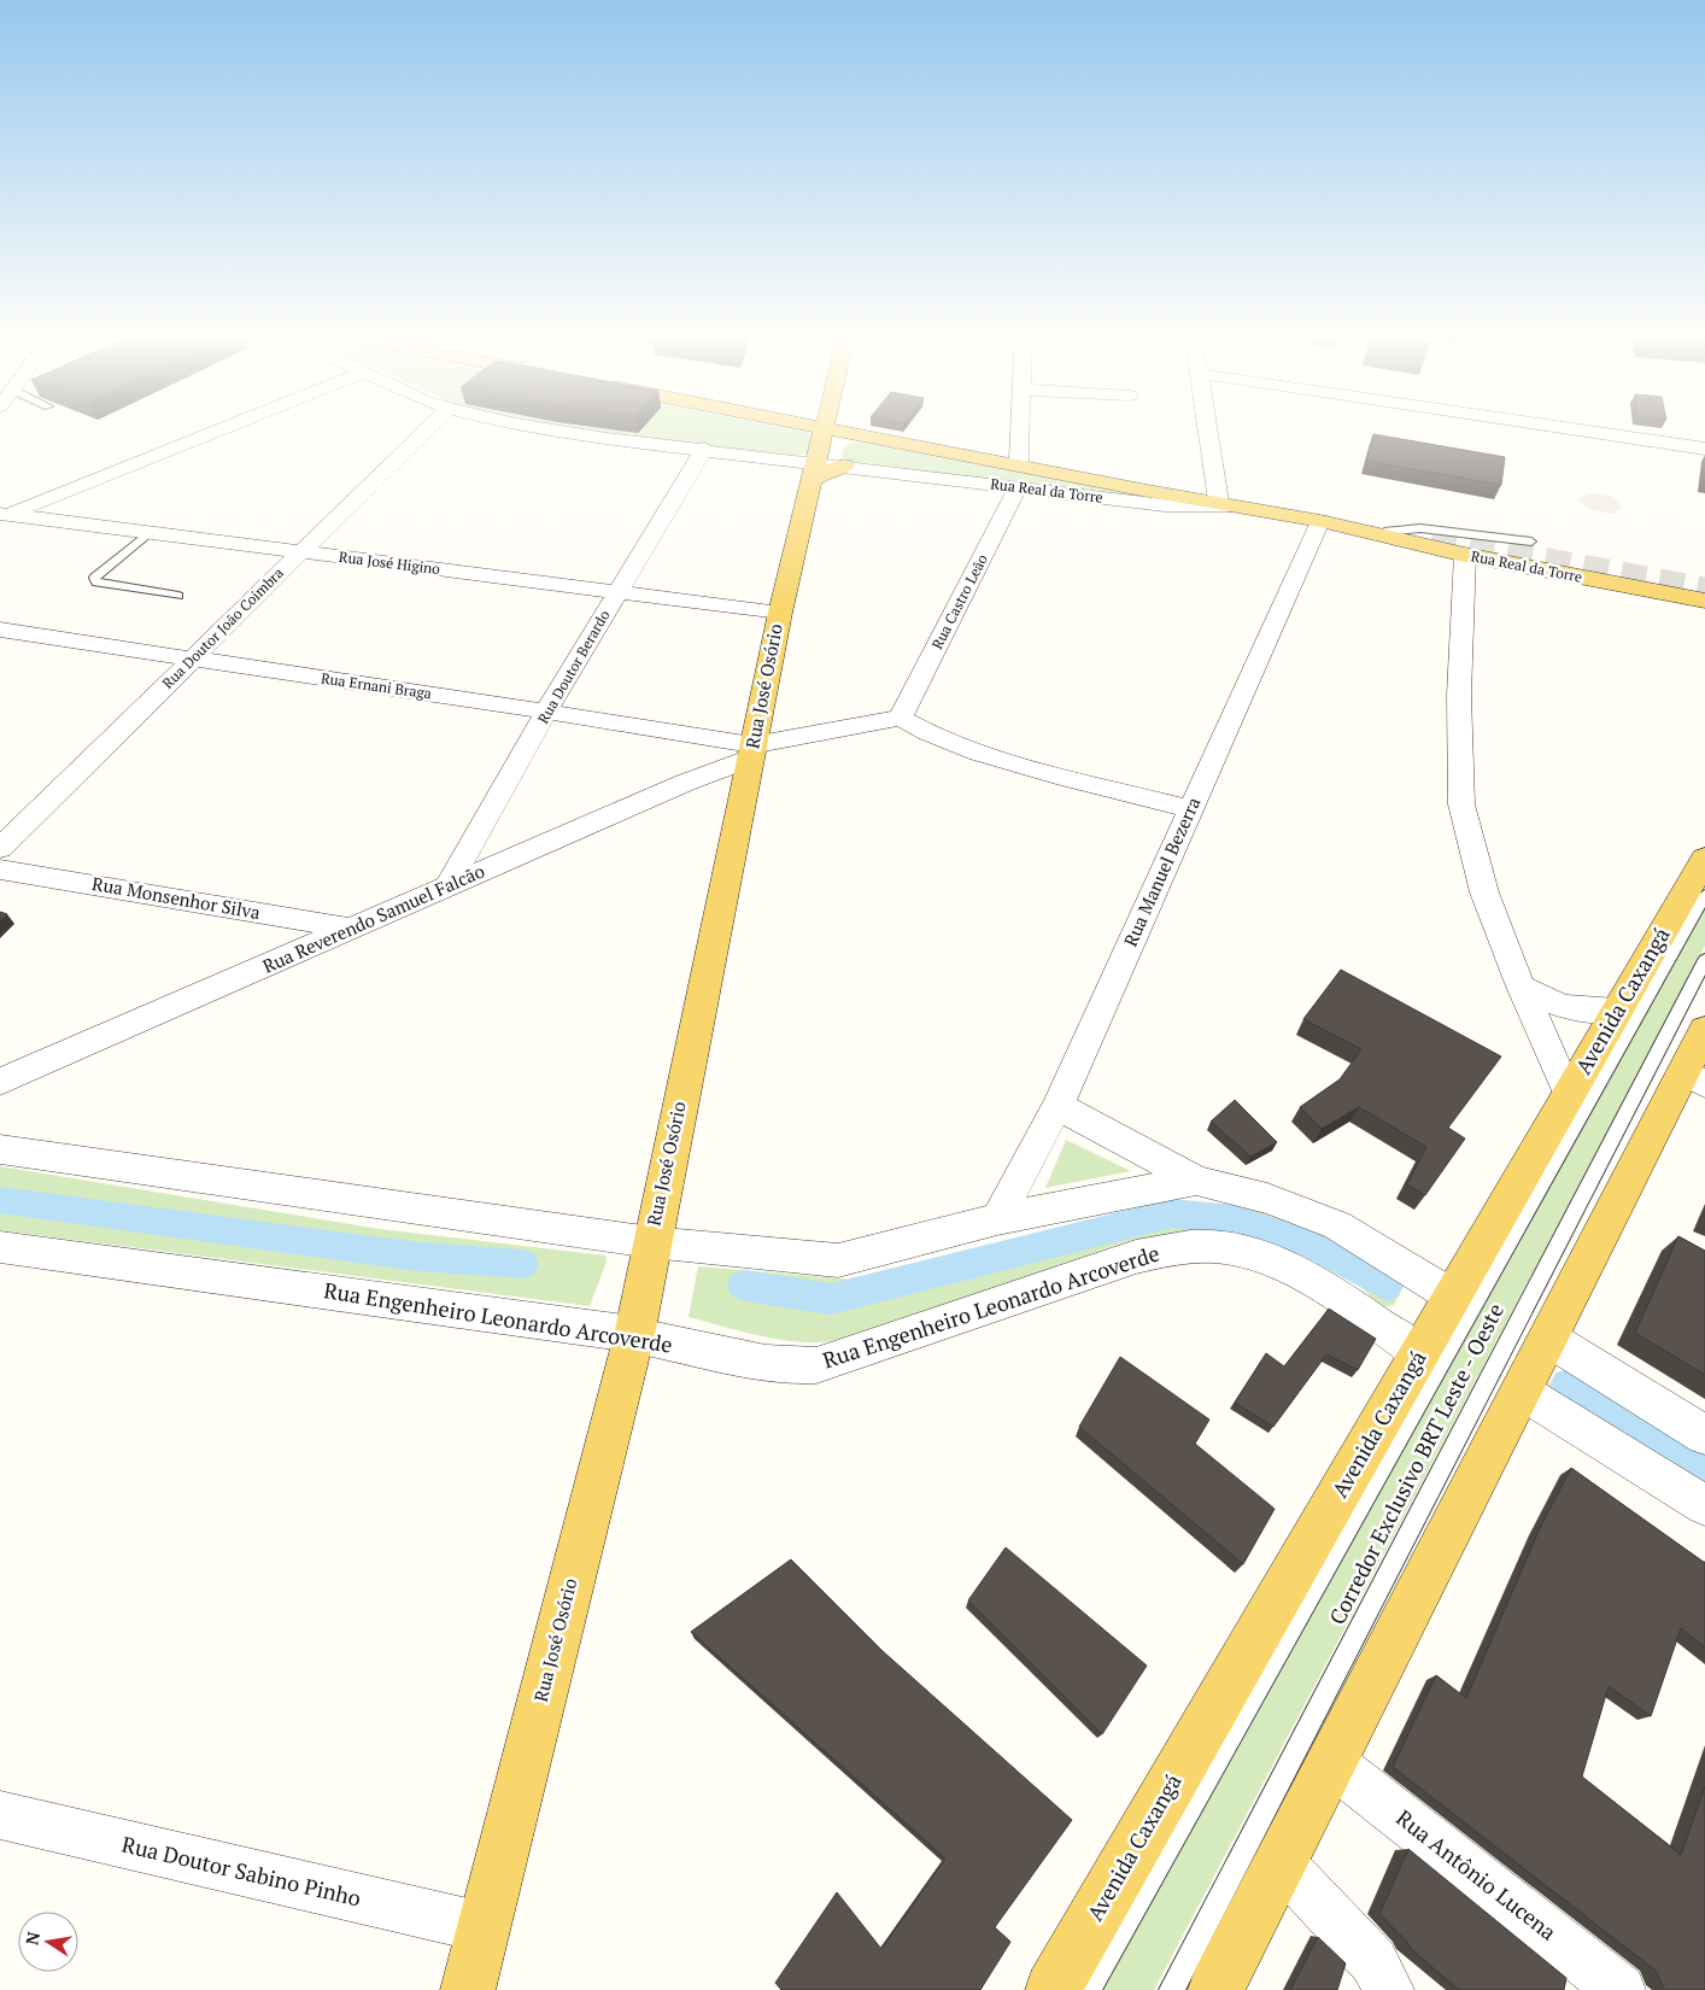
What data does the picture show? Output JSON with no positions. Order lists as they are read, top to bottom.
{
  "streets": {
    "main road": ["Rua Real da Torre", "Rua José Osório", "Avenida Caxangá"],
    "street": [
      "Rua José Higino",
      "Rua Castro Leão",
      "Rua Doutor João Coimbra",
      "Rua Doutor Berardo",
      "Rua Ernani Braga",
      "Rua Manuel Bezerra",
      "Rua Monsenhor Silva",
      "Rua Reverendo Samuel Falcão",
      "Rua Engenheiro Leonardo Arcoverde",
      "Rua Doutor Sabino Pinho",
      "Rua Antônio Lucena"
    ],
    "lane": ["Corredor Exclusivo BRT Leste - Oeste"]
  },
  "crossings": [
    ["Rua Real da Torre", "Rua Castro Leão"],
    ["Rua Real da Torre", "Rua Manuel Bezerra"],
    ["Rua José Higino", "Rua Doutor João Coimbra"],
    ["Rua José Higino", "Rua Doutor Berardo"],
    ["Rua José Higino", "Rua José Osório"],
    ["Rua Castro Leão", "Rua Reverendo Samuel Falcão"],
    ["Rua Doutor João Coimbra", "Rua Ernani Braga"],
    ["Rua Doutor Berardo", "Rua Ernani Braga"],
    ["Rua Doutor Berardo", "Rua Reverendo Samuel Falcão"],
    ["Rua Ernani Braga", "Rua José Osório"],
    ["Rua Ernani Braga", "Rua Reverendo Samuel Falcão"],
    ["Rua José Osório", "Rua Reverendo Samuel Falcão"],
    ["Rua José Osório", "Rua Engenheiro Leonardo Arcoverde"],
    ["Rua José Osório", "Rua Doutor Sabino Pinho"],
    ["Rua Monsenhor Silva", "Rua Reverendo Samuel Falcão"],
    ["Avenida Caxangá", "Rua Engenheiro Leonardo Arcoverde"]
  ],
  "north": "left"
}
